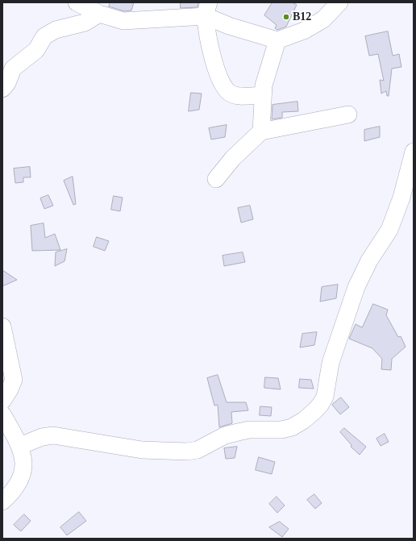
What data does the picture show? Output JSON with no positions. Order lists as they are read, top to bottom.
{
  "places": ["B12"]
}
